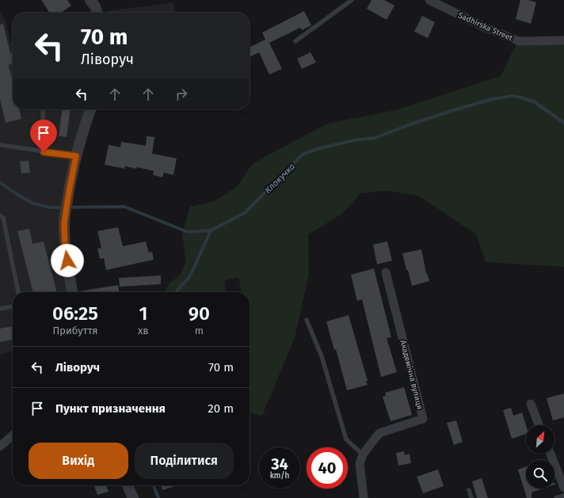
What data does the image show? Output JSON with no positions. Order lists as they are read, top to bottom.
{
  "streets": {
    "street": ["Sadhirska Street", "Академічна вулиця"]
  },
  "water": ["Клокучка"],
  "north": "top right",
  "page": {
    "turn": ["70 m", "Ліворуч"],
    "eta": [
      "06:25",
      "Прибуття",
      "1",
      "хв",
      "90",
      "m"
    ],
    "list": [
      {
        "name": "Ліворуч",
        "value": "70 m"
      },
      {
        "name": "Пункт призначення",
        "value": "20 m"
      }
    ],
    "buttons": ["Вихід", "Поділитися"],
    "speed": "34 km/h",
    "limit": "40"
  }
}
